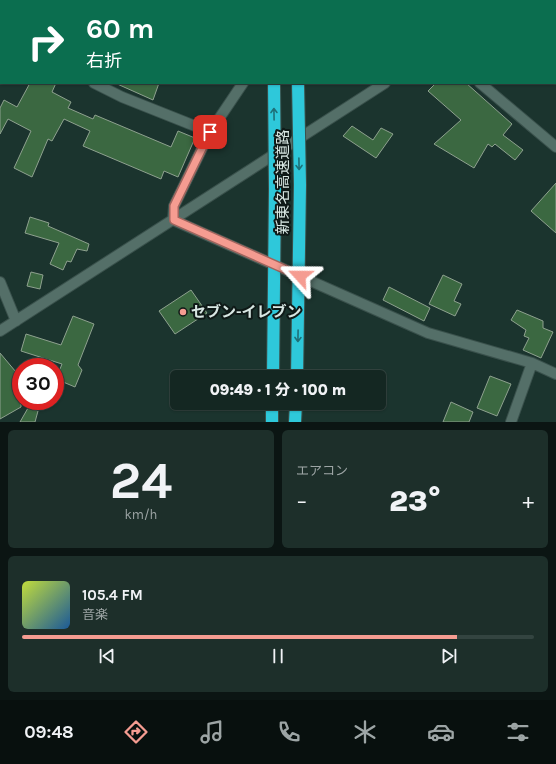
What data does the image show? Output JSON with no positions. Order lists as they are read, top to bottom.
{
  "streets": {
    "highway": ["新東名高速道路"]
  },
  "places": ["セブン-イレブン"],
  "page": {
    "turn": ["60 m", "右折"],
    "limit": "30",
    "trip": "09:49 · 1 分 · 100 m",
    "tile": [
      ["24", "km/h"],
      "エアコン"
    ],
    "heat": ["−", "23°", "+"],
    "song": ["105.4 FM", "音楽"],
    "tabs": "09:48"
  }
}
